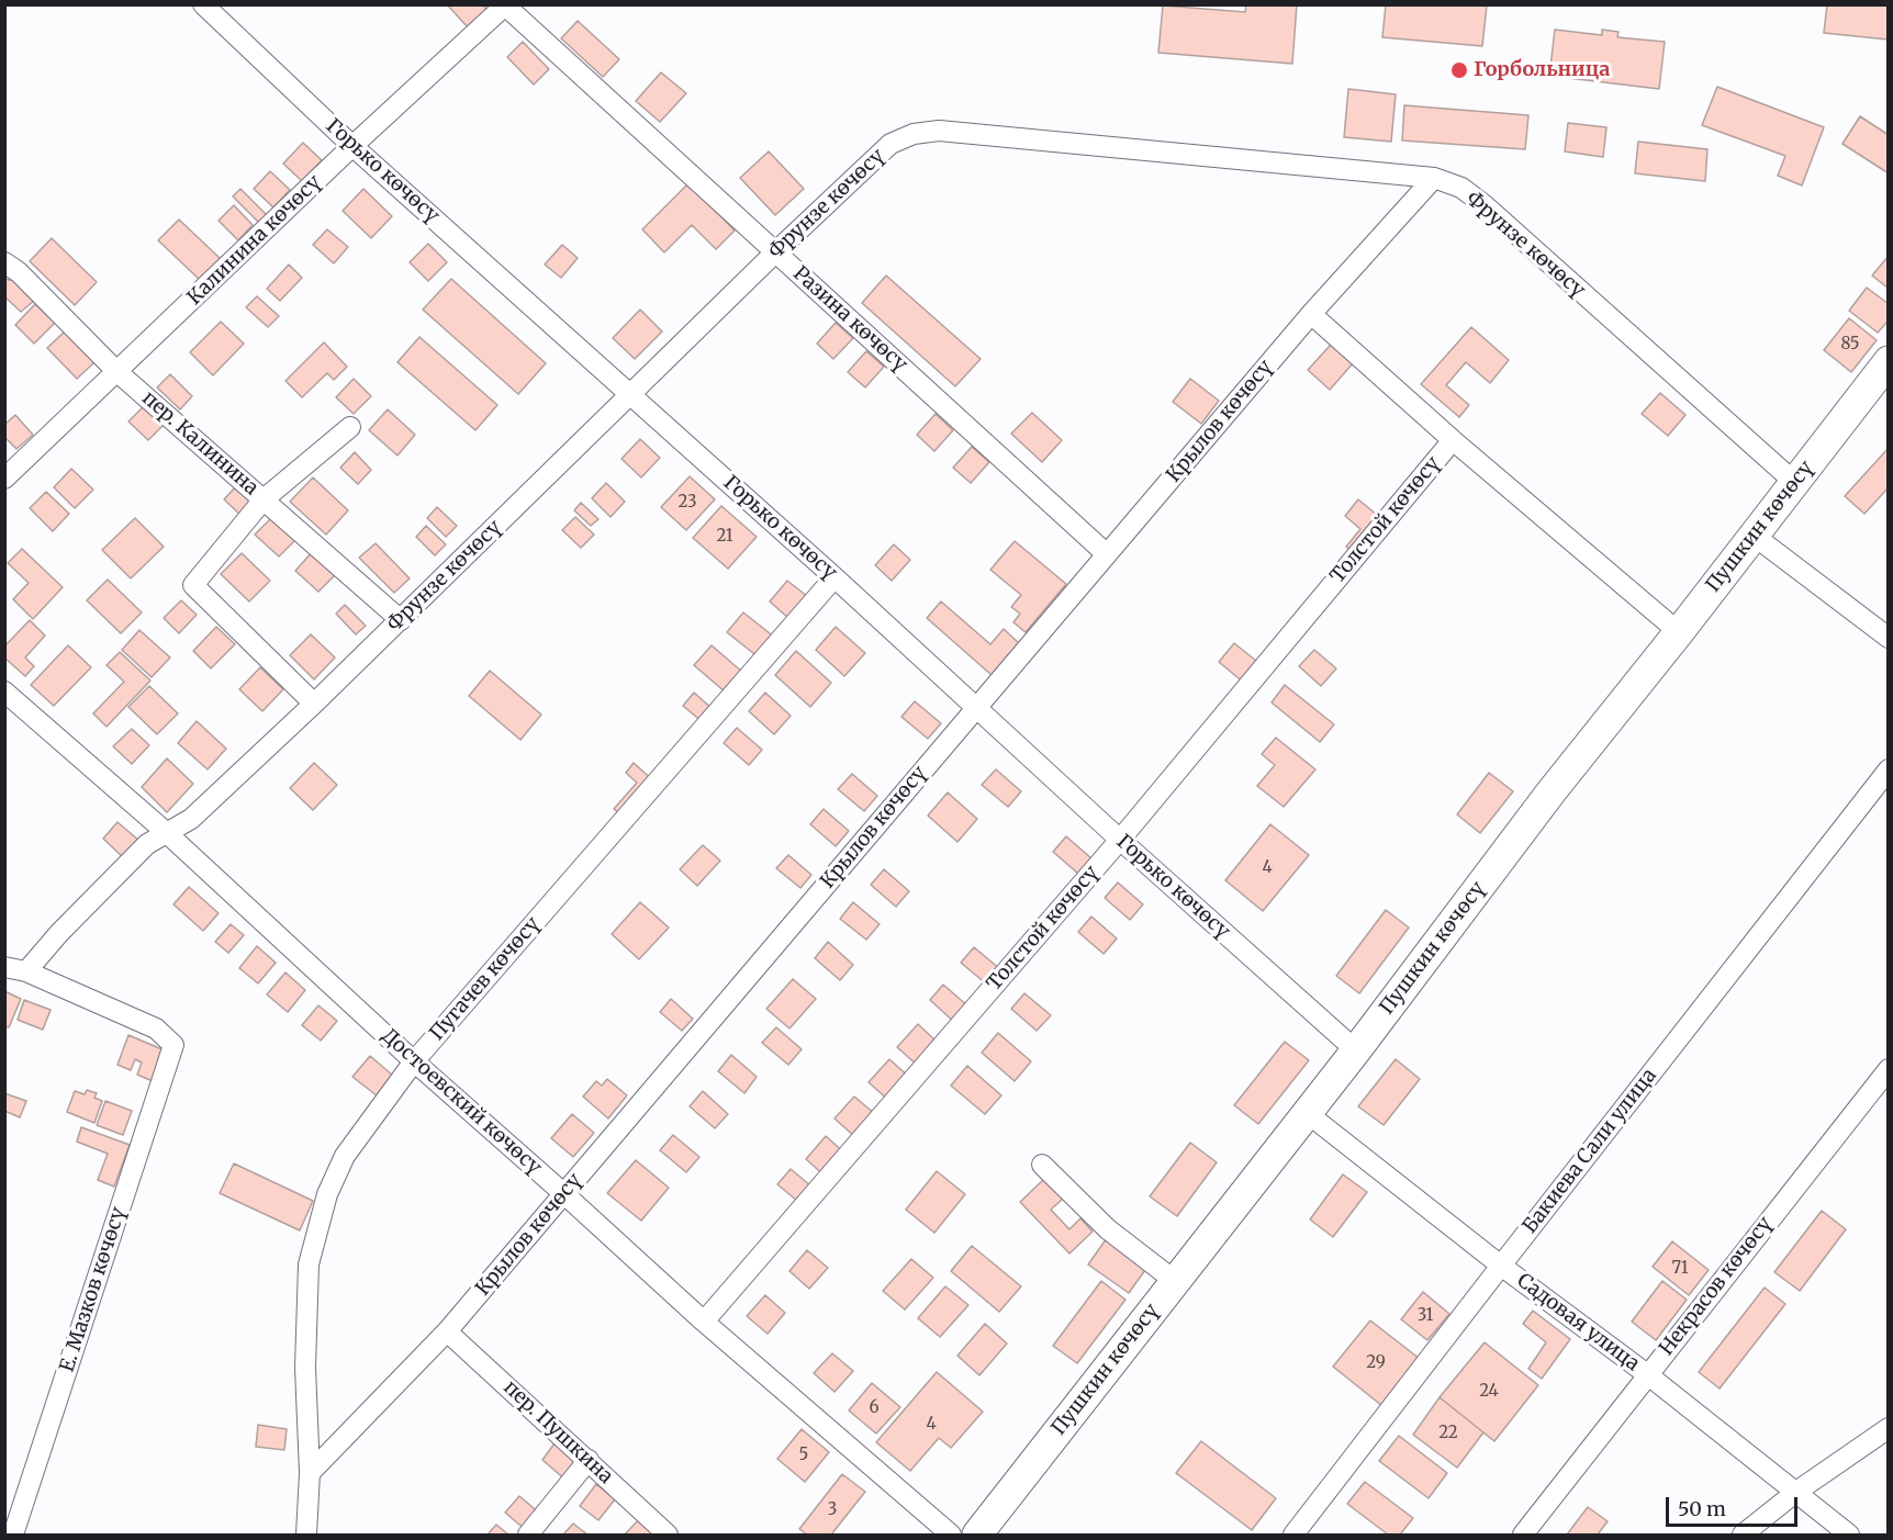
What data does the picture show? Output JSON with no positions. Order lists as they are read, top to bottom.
{
  "streets": {
    "highway": ["Пушкин көчөсү"],
    "street": [
      "Горько көчөсү",
      "Фрунзе көчөсү",
      "Калинина көчөсү",
      "Разина көчөсү",
      "Крылов көчөсү",
      "пер. Калинина",
      "Толстой көчөсү",
      "Пугачев көчөсү",
      "Достоевский көчөсү",
      "Бакиева Сали улица",
      "Некрасов көчөсү",
      "Е. Мазков көчөсү",
      "Садовая улица",
      "пер. Пушкина"
    ]
  },
  "crossings": [
    ["Горько көчөсү", "Фрунзе көчөсү"],
    ["Горько көчөсү", "Калинина көчөсү"],
    ["Горько көчөсү", "Крылов көчөсү"],
    ["Горько көчөсү", "Толстой көчөсү"],
    ["Горько көчөсү", "Пушкин көчөсү"],
    ["Горько көчөсү", "Пугачев көчөсү"],
    ["Фрунзе көчөсү", "Разина көчөсү"],
    ["Фрунзе көчөсү", "Крылов көчөсү"],
    ["Фрунзе көчөсү", "пер. Калинина"],
    ["Фрунзе көчөсү", "Пушкин көчөсү"],
    ["Фрунзе көчөсү", "Достоевский көчөсү"],
    ["Фрунзе көчөсү", "Е. Мазков көчөсү"],
    ["Калинина көчөсү", "Разина көчөсү"],
    ["Калинина көчөсү", "пер. Калинина"],
    ["Разина көчөсү", "Крылов көчөсү"],
    ["Крылов көчөсү", "Пугачев көчөсү"],
    ["Крылов көчөсү", "Достоевский көчөсү"],
    ["Крылов көчөсү", "пер. Пушкина"],
    ["Толстой көчөсү", "Достоевский көчөсү"],
    ["Пушкин көчөсү", "Садовая улица"],
    ["Пугачев көчөсү", "Достоевский көчөсү"],
    ["Бакиева Сали улица", "Садовая улица"],
    ["Некрасов көчөсү", "Садовая улица"]
  ],
  "places": ["Горбольница"],
  "house_numbers": [
    "85",
    "23",
    "21",
    "4",
    "71",
    "31",
    "29",
    "24",
    "6",
    "4",
    "22",
    "5",
    "3"
  ],
  "scale_bar": "50 m"
}
